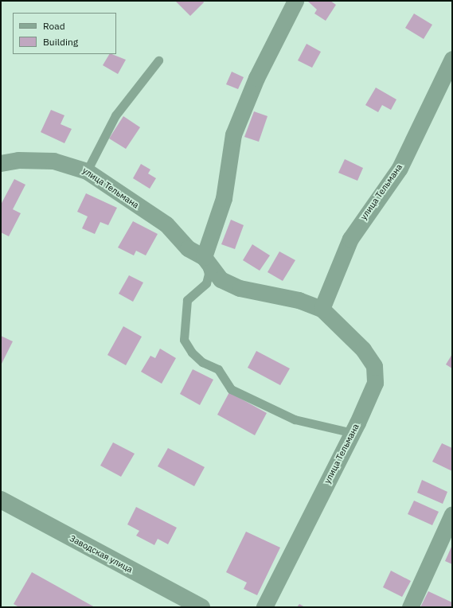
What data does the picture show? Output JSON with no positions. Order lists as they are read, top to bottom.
{
  "streets": {
    "street": ["улица Тельмана", "Заводская улица"]
  },
  "legend": ["Road", "Building"]
}
